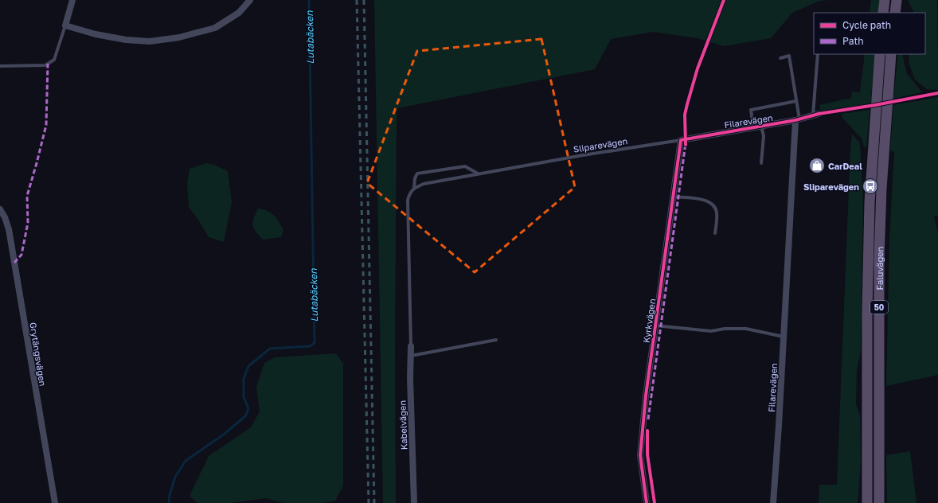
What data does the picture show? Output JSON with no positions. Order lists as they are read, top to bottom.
{
  "streets": {
    "highway": ["Faluvägen", "50"],
    "street": [
      "Filarevägen",
      "Kyrkvägen",
      "Grytängsvägen",
      "Kabelvägen"
    ],
    "lane": ["Sliparevägen"]
  },
  "crossings": [
    ["Filarevägen", "Sliparevägen"],
    ["Filarevägen", "Kyrkvägen"],
    ["Sliparevägen", "Kyrkvägen"]
  ],
  "water": ["Lutabäcken"],
  "places": {
    "shop": ["CarDeal"],
    "bus stop": ["Sliparevägen"]
  },
  "legend": ["Cycle path", "Path"]
}
